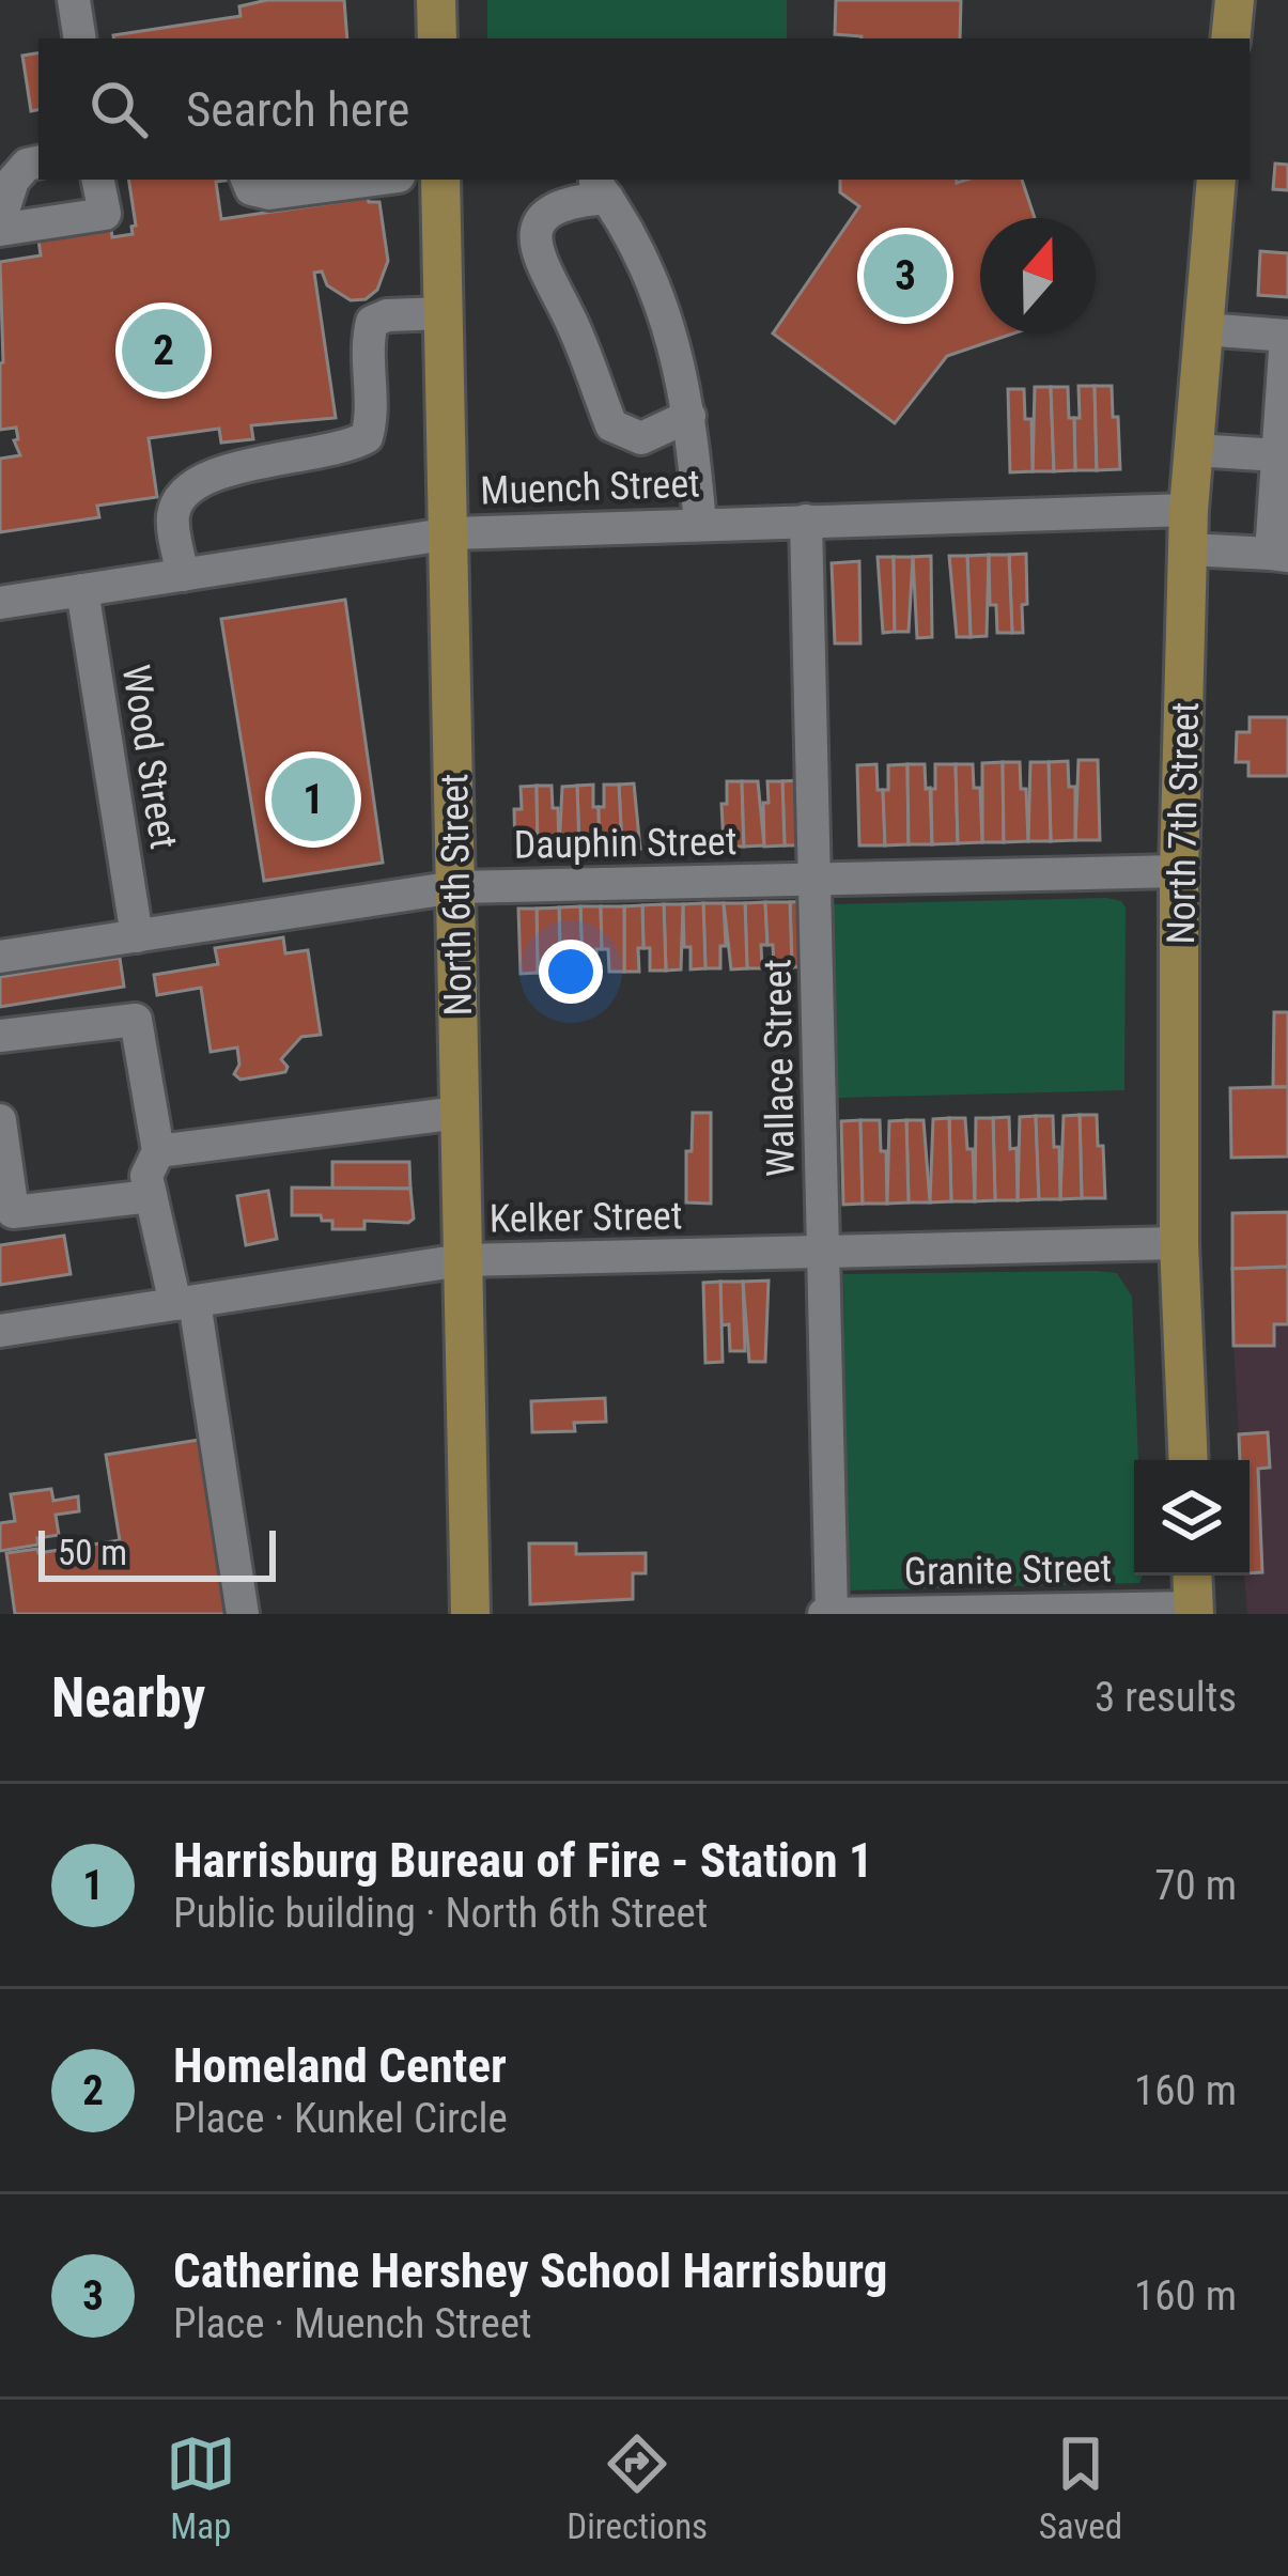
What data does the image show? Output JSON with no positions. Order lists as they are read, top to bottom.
{
  "streets": {
    "main road": ["North 7th Street", "North 6th Street"],
    "street": [
      "Muench Street",
      "Wood Street",
      "Dauphin Street",
      "Wallace Street",
      "Kelker Street",
      "Granite Street"
    ]
  },
  "crossings": [
    ["Muench Street", "Wood Street"],
    ["Muench Street", "North 7th Street"],
    ["Muench Street", "North 6th Street"],
    ["Muench Street", "Wallace Street"],
    ["Wood Street", "Dauphin Street"],
    ["North 7th Street", "Dauphin Street"],
    ["North 7th Street", "Kelker Street"],
    ["Dauphin Street", "North 6th Street"],
    ["Dauphin Street", "Wallace Street"],
    ["North 6th Street", "Kelker Street"],
    ["Wallace Street", "Kelker Street"],
    ["Wallace Street", "Granite Street"]
  ],
  "scale_bar": "50 m",
  "north": "top",
  "page": {
    "search": "Search here",
    "pins": ["3", "2", "1"],
    "scale": "50 m",
    "heading": ["Nearby", "3 results"],
    "list": [
      {
        "mark": "1",
        "name": "Harrisburg Bureau of Fire - Station 1",
        "note": "Public building · North 6th Street",
        "value": "70 m"
      },
      {
        "mark": "2",
        "name": "Homeland Center",
        "note": "Place · Kunkel Circle",
        "value": "160 m"
      },
      {
        "mark": "3",
        "name": "Catherine Hershey School Harrisburg",
        "note": "Place · Muench Street",
        "value": "160 m"
      }
    ],
    "nav": ["Map", "Directions", "Saved"]
  }
}
